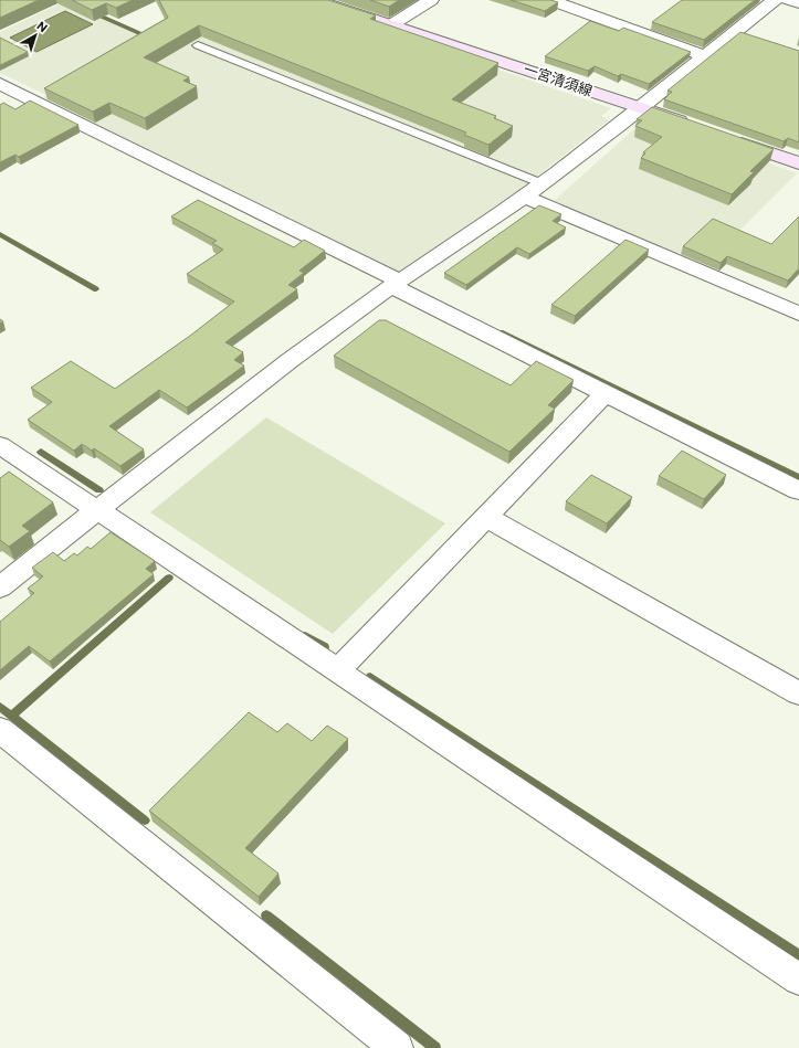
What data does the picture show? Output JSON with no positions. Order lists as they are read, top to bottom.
{
  "streets": {
    "main road": ["一宮清須線"]
  },
  "north": "top right"
}
